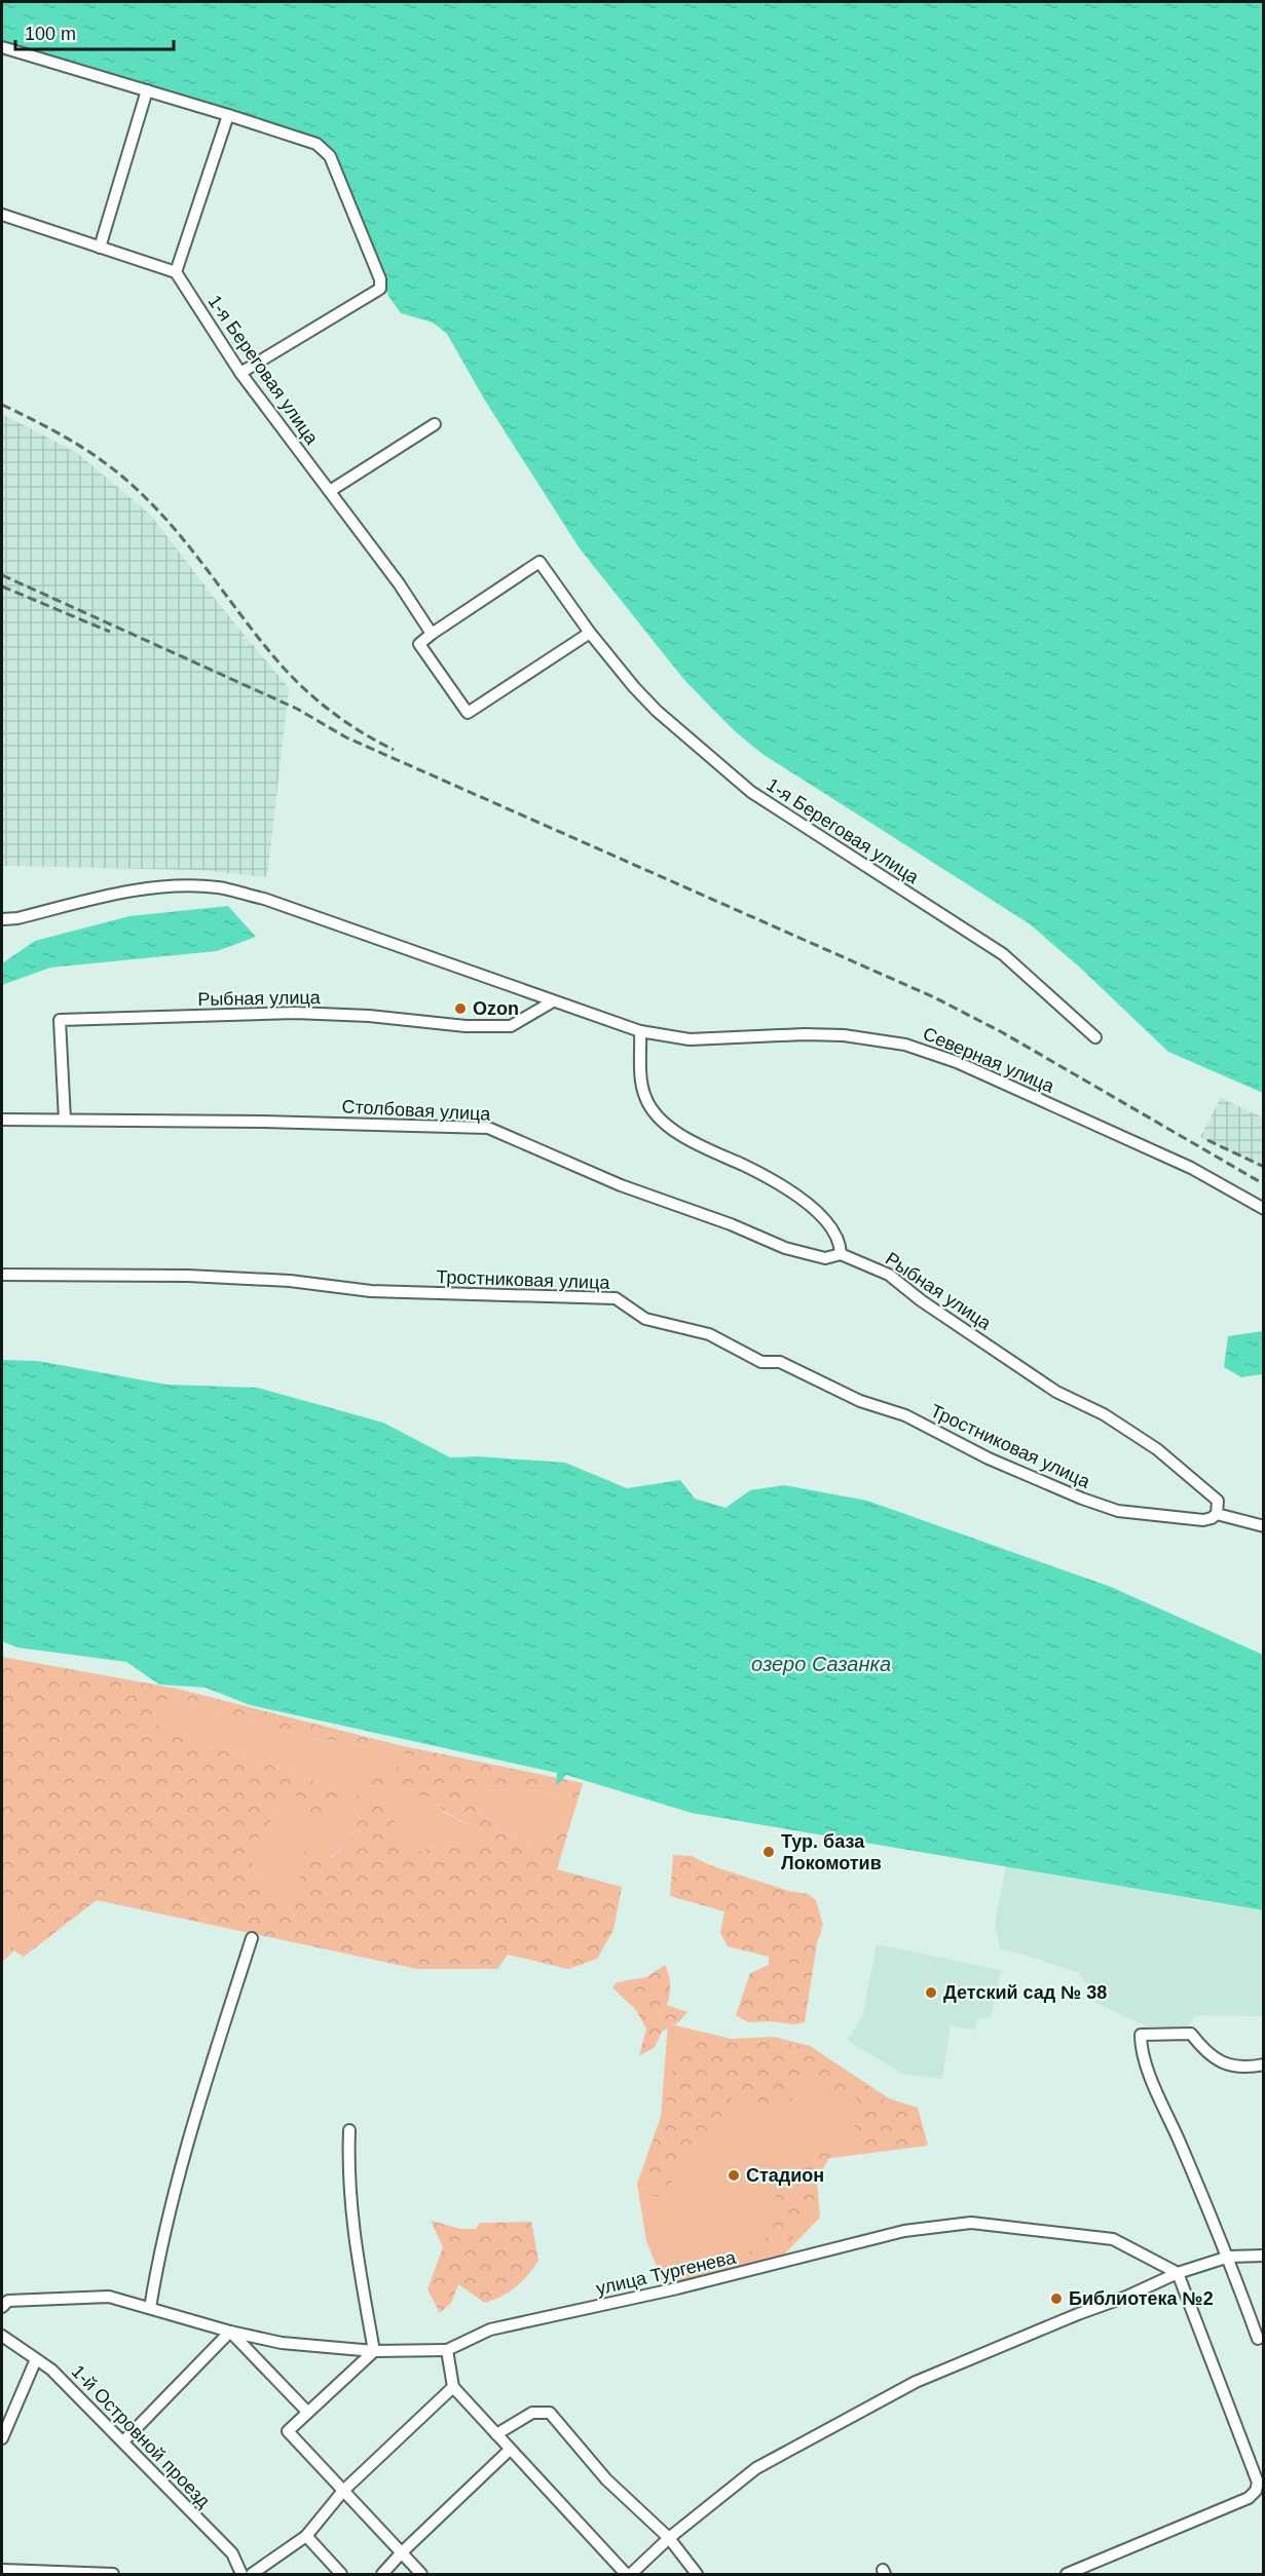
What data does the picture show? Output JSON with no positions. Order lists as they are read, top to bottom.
{
  "streets": {
    "street": [
      "1-я Береговая улица",
      "Рыбная улица",
      "Северная улица",
      "Столбовая улица",
      "Тростниковая улица",
      "улица Тургенева",
      "1-й Островной проезд"
    ]
  },
  "crossings": [
    ["Рыбная улица", "Столбовая улица"],
    ["Рыбная улица", "Тростниковая улица"]
  ],
  "water": ["озеро Сазанка"],
  "places": [
    "Ozon",
    "Тур. база Локомотив",
    "Детский сад № 38",
    "Стадион",
    "Библиотека №2"
  ],
  "scale_bar": "100 m"
}
